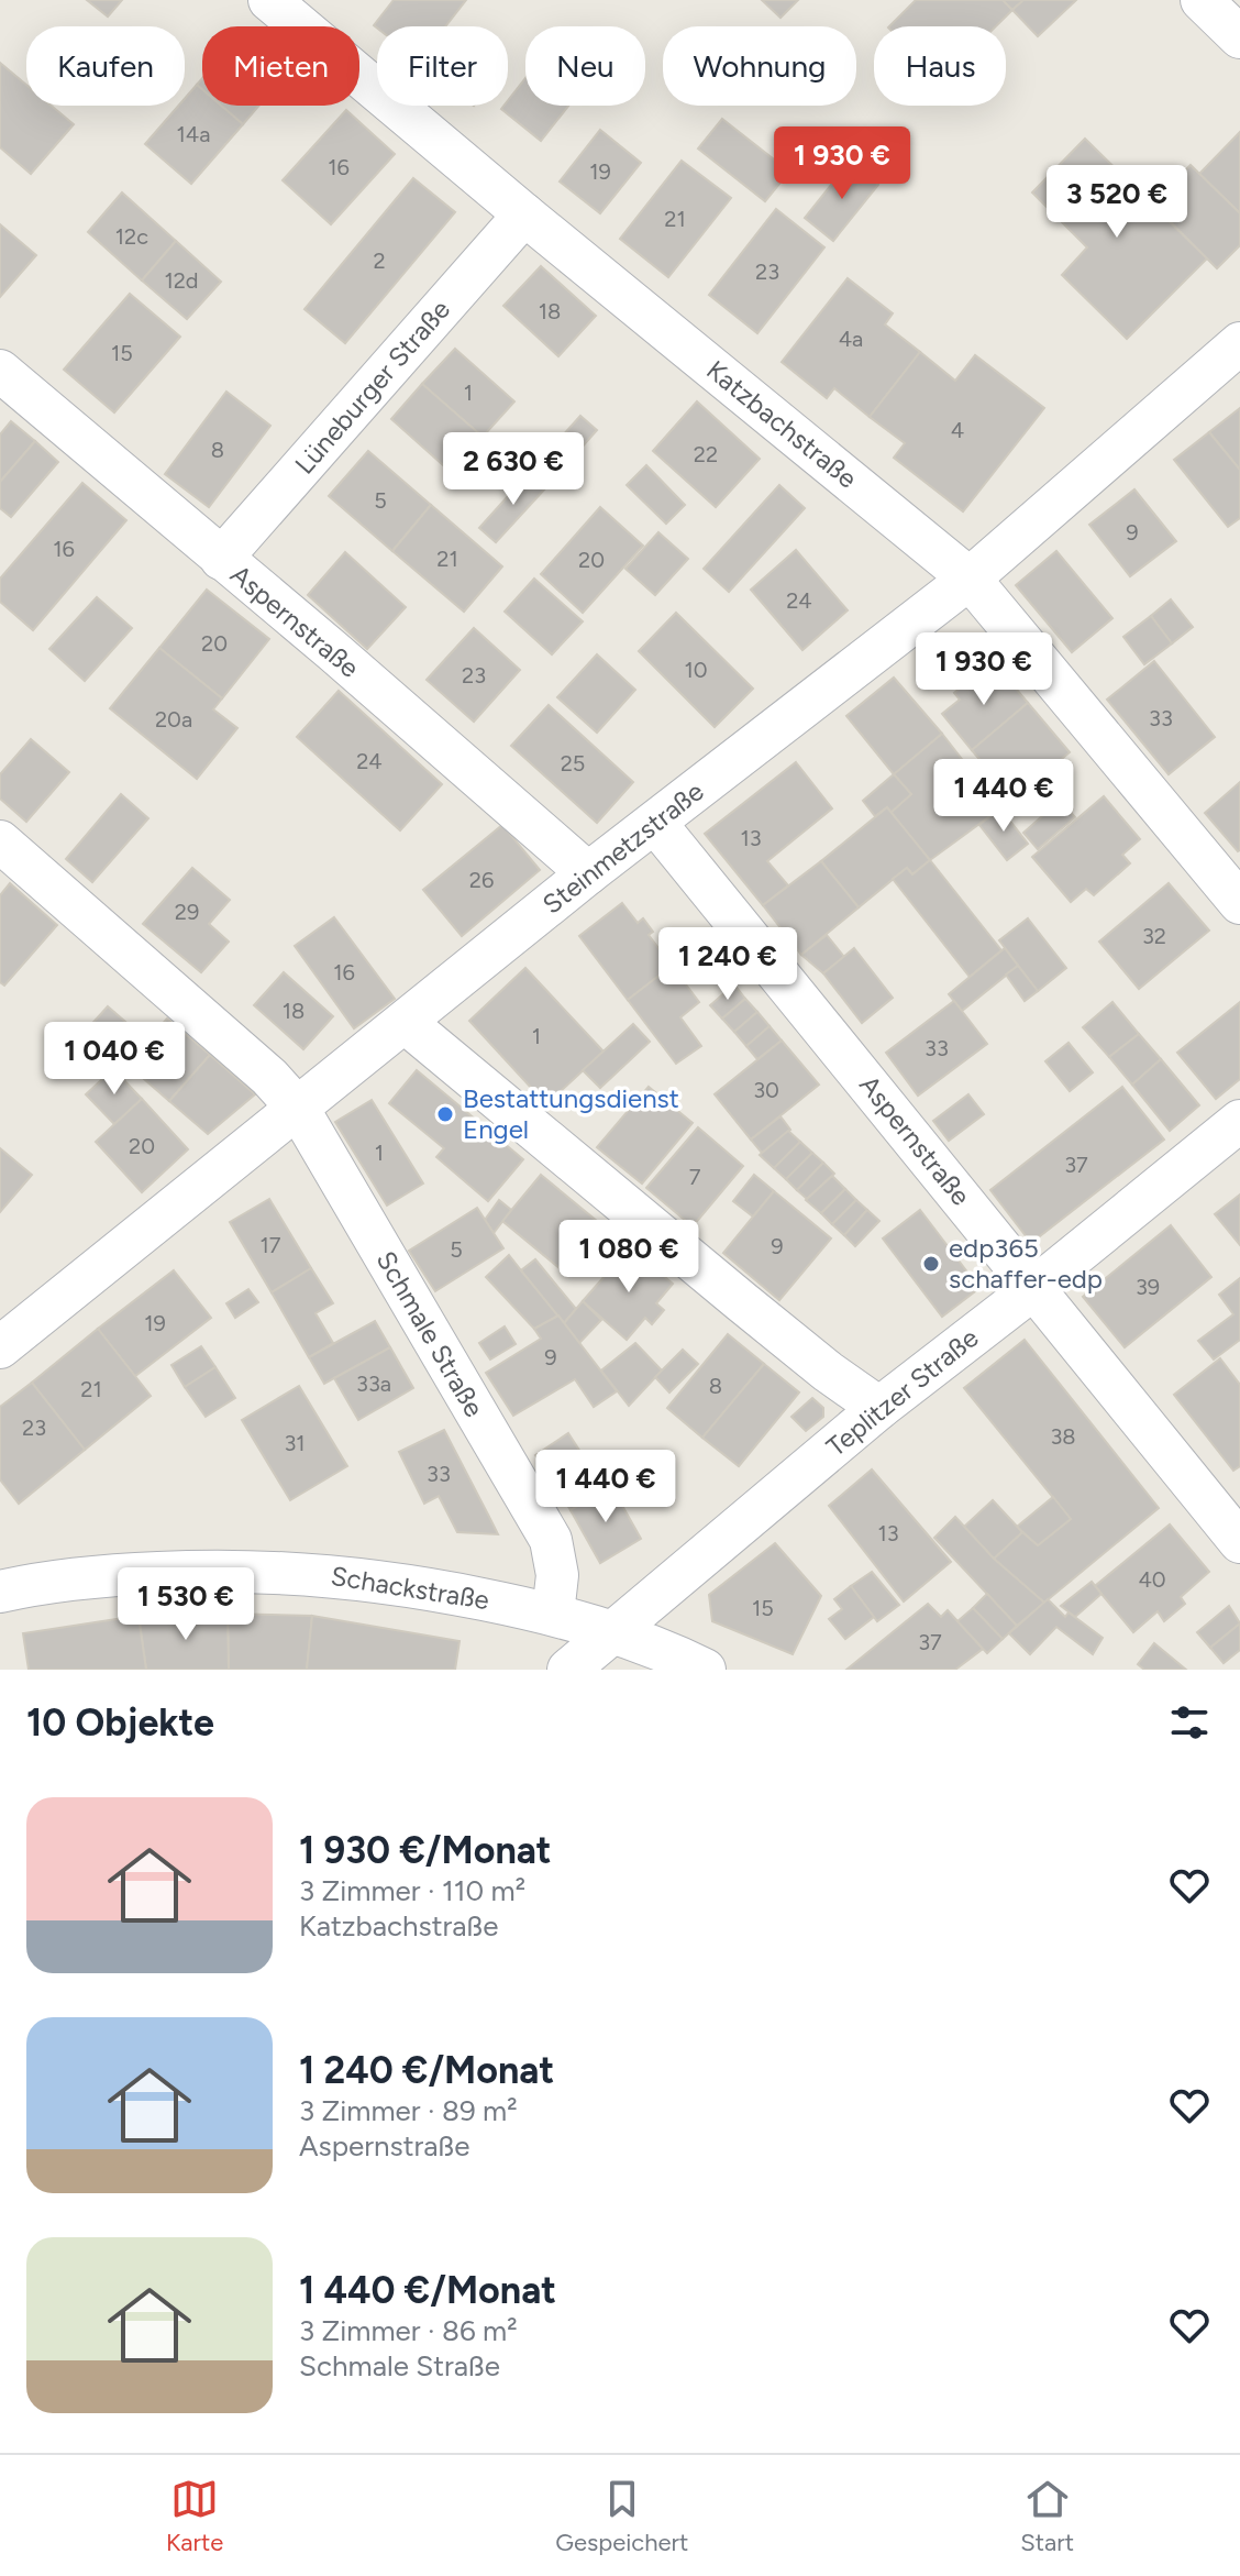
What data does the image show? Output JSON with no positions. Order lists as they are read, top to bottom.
{
  "streets": {
    "street": [
      "Lüneburger Straße",
      "Katzbachstraße",
      "Aspernstraße",
      "Steinmetzstraße",
      "Schmale Straße",
      "Teplitzer Straße",
      "Schackstraße"
    ]
  },
  "crossings": [
    ["Lüneburger Straße", "Katzbachstraße"],
    ["Lüneburger Straße", "Aspernstraße"],
    ["Katzbachstraße", "Steinmetzstraße"],
    ["Aspernstraße", "Steinmetzstraße"],
    ["Aspernstraße", "Teplitzer Straße"],
    ["Steinmetzstraße", "Schmale Straße"],
    ["Schmale Straße", "Schackstraße"],
    ["Teplitzer Straße", "Schackstraße"]
  ],
  "places": ["Bestattungsdienst Engel", "edp365 schaffer-edp"],
  "house_numbers": [
    "14a",
    "16",
    "19",
    "21",
    "12c",
    "2",
    "23",
    "12d",
    "18",
    "4a",
    "15",
    "1",
    "4",
    "8",
    "22",
    "5",
    "9",
    "16",
    "21",
    "20",
    "24",
    "20",
    "10",
    "23",
    "33",
    "20a",
    "24",
    "25",
    "13",
    "26",
    "29",
    "32",
    "16",
    "18",
    "1",
    "33",
    "30",
    "20",
    "1",
    "37",
    "7",
    "17",
    "9",
    "5",
    "39",
    "19",
    "9",
    "33a",
    "8",
    "21",
    "23",
    "38",
    "31",
    "33",
    "13",
    "40",
    "15",
    "37"
  ],
  "page": {
    "chip": [
      "Kaufen",
      "Mieten",
      "Filter",
      "Neu",
      "Wohnung",
      "Haus"
    ],
    "price": [
      "1 930 €",
      "3 520 €",
      "2 630 €",
      "1 930 €",
      "1 440 €",
      "1 240 €",
      "1 040 €",
      "1 080 €",
      "1 440 €",
      "1 530 €"
    ],
    "heading": "10 Objekte",
    "list": [
      {
        "name": "1 930 €/Monat",
        "note": "3 Zimmer · 110 m² · Katzbachstraße"
      },
      {
        "name": "1 240 €/Monat",
        "note": "3 Zimmer · 89 m² · Aspernstraße"
      },
      {
        "name": "1 440 €/Monat",
        "note": "3 Zimmer · 86 m² · Schmale Straße"
      }
    ],
    "tabs": ["Karte", "Gespeichert", "Start"]
  }
}
